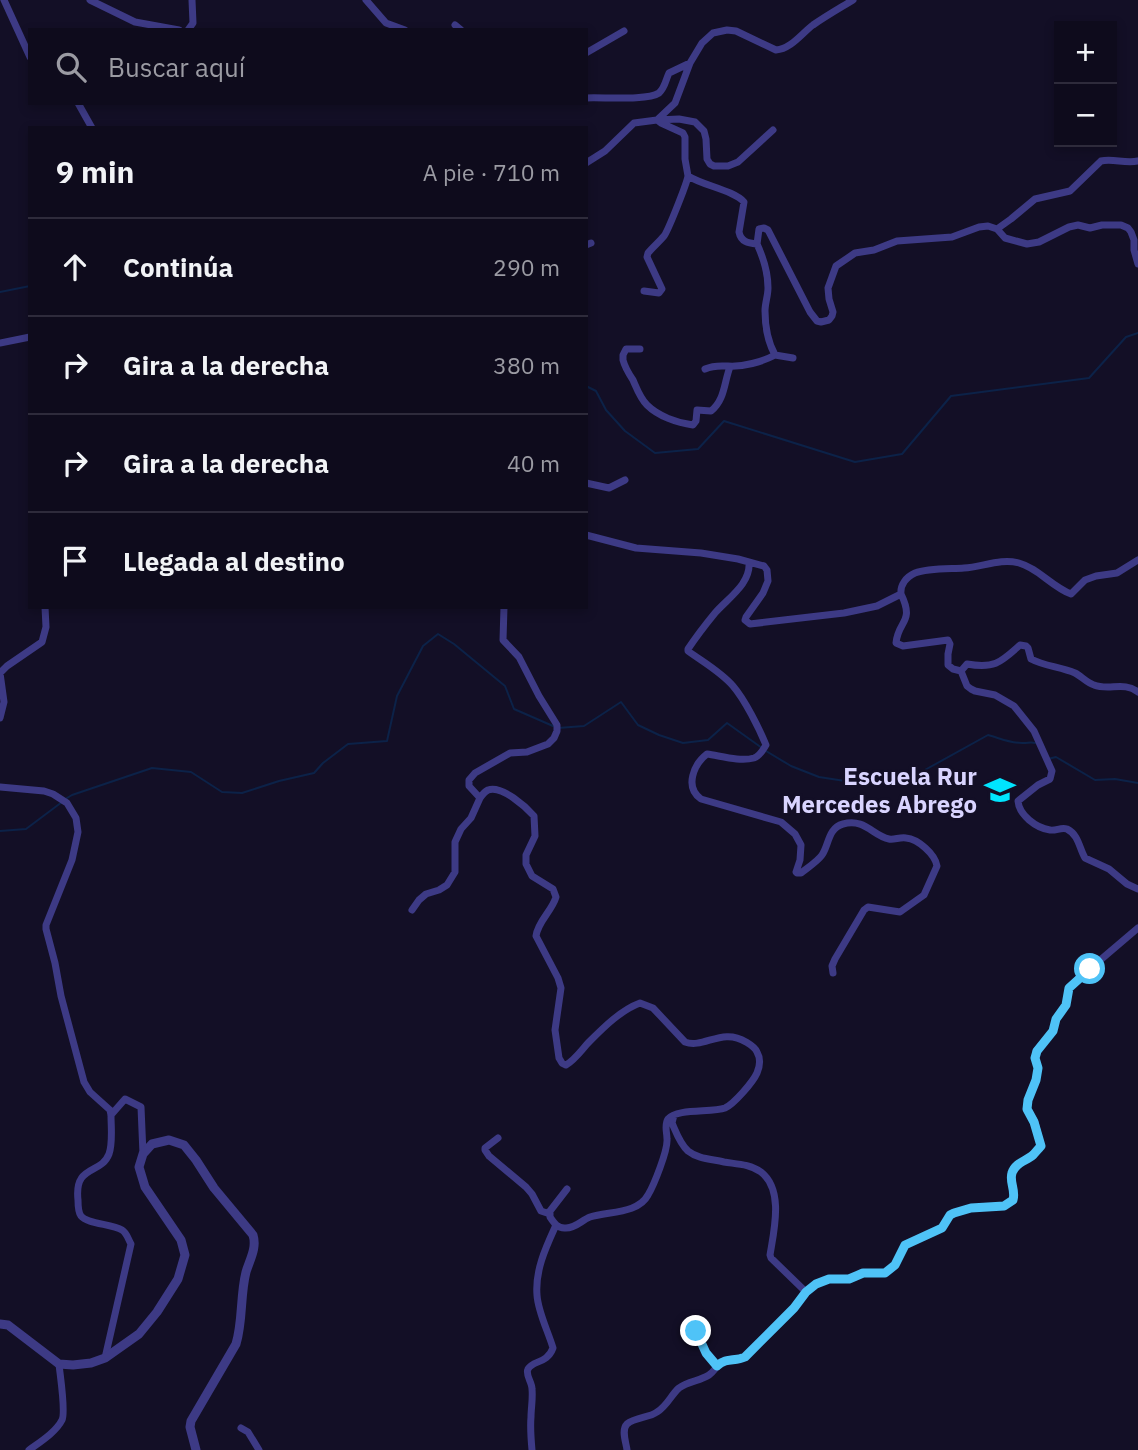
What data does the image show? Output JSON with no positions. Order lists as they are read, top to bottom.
{
  "places": {
    "school or university": ["Escuela Rur Mercedes Abrego"]
  },
  "page": {
    "map_buttons": ["+", "−"],
    "search": "Buscar aquí",
    "heading": ["9 min", "A pie · 710 m"],
    "list": [
      ["Continúa", "290 m"],
      ["Gira a la derecha", "380 m"],
      ["Gira a la derecha", "40 m"],
      "Llegada al destino"
    ]
  }
}
